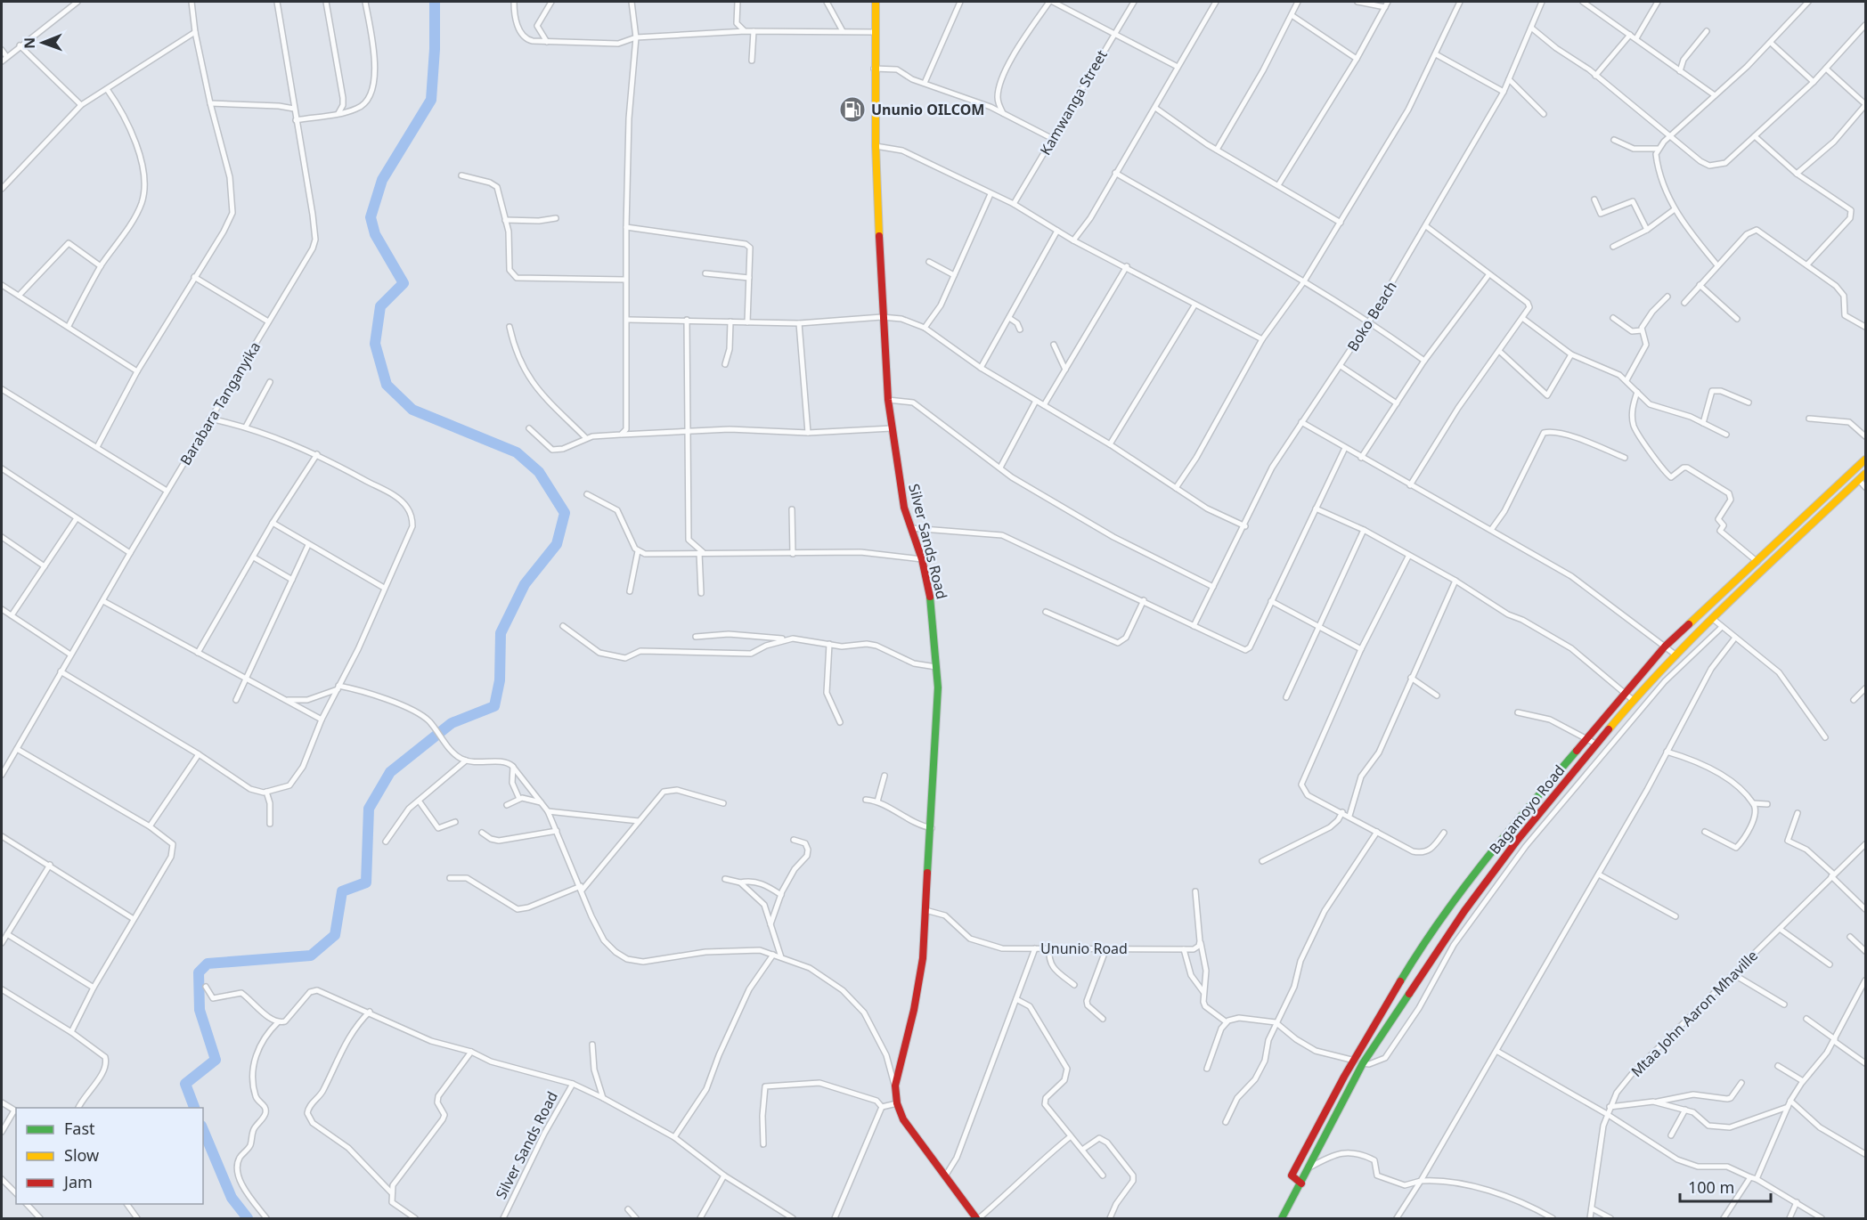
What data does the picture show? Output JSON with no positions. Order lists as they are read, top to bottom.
{
  "streets": {
    "main road": ["Silver Sands Road", "Bagamoyo Road"],
    "street": [
      "Kamwanga Street",
      "Boko Beach",
      "Barabara Tanganyika",
      "Ununio Road",
      "Mtaa John Aaron Mhaville"
    ]
  },
  "crossings": [
    ["Silver Sands Road", "Ununio Road"]
  ],
  "places": {
    "fuel station": ["Ununio OILCOM"]
  },
  "legend": ["Fast", "Slow", "Jam"],
  "scale_bar": "100 m",
  "north": "left"
}
